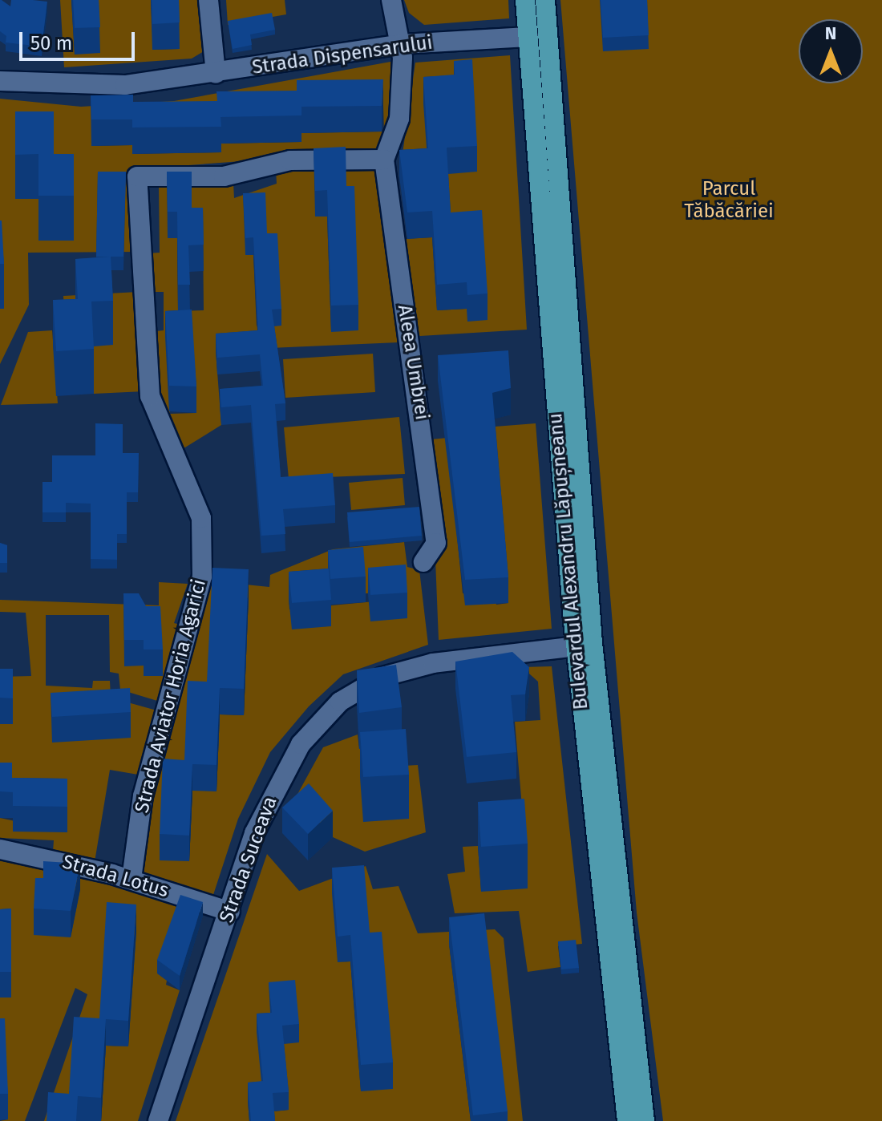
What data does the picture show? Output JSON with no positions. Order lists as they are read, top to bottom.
{
  "streets": {
    "main road": ["Bulevardul Alexandru Lăpușneanu"],
    "street": [
      "Strada Dispensarului",
      "Aleea Umbrei",
      "Strada Aviator Horia Agarici",
      "Strada Suceava",
      "Strada Lotus"
    ]
  },
  "crossings": [
    ["Strada Dispensarului", "Aleea Umbrei"],
    ["Strada Dispensarului", "Bulevardul Alexandru Lăpușneanu"],
    ["Aleea Umbrei", "Strada Aviator Horia Agarici"],
    ["Bulevardul Alexandru Lăpușneanu", "Strada Suceava"],
    ["Strada Aviator Horia Agarici", "Strada Lotus"],
    ["Strada Suceava", "Strada Lotus"]
  ],
  "parks": ["Parcul Tăbăcăriei"],
  "scale_bar": "50 m",
  "north": "top"
}
